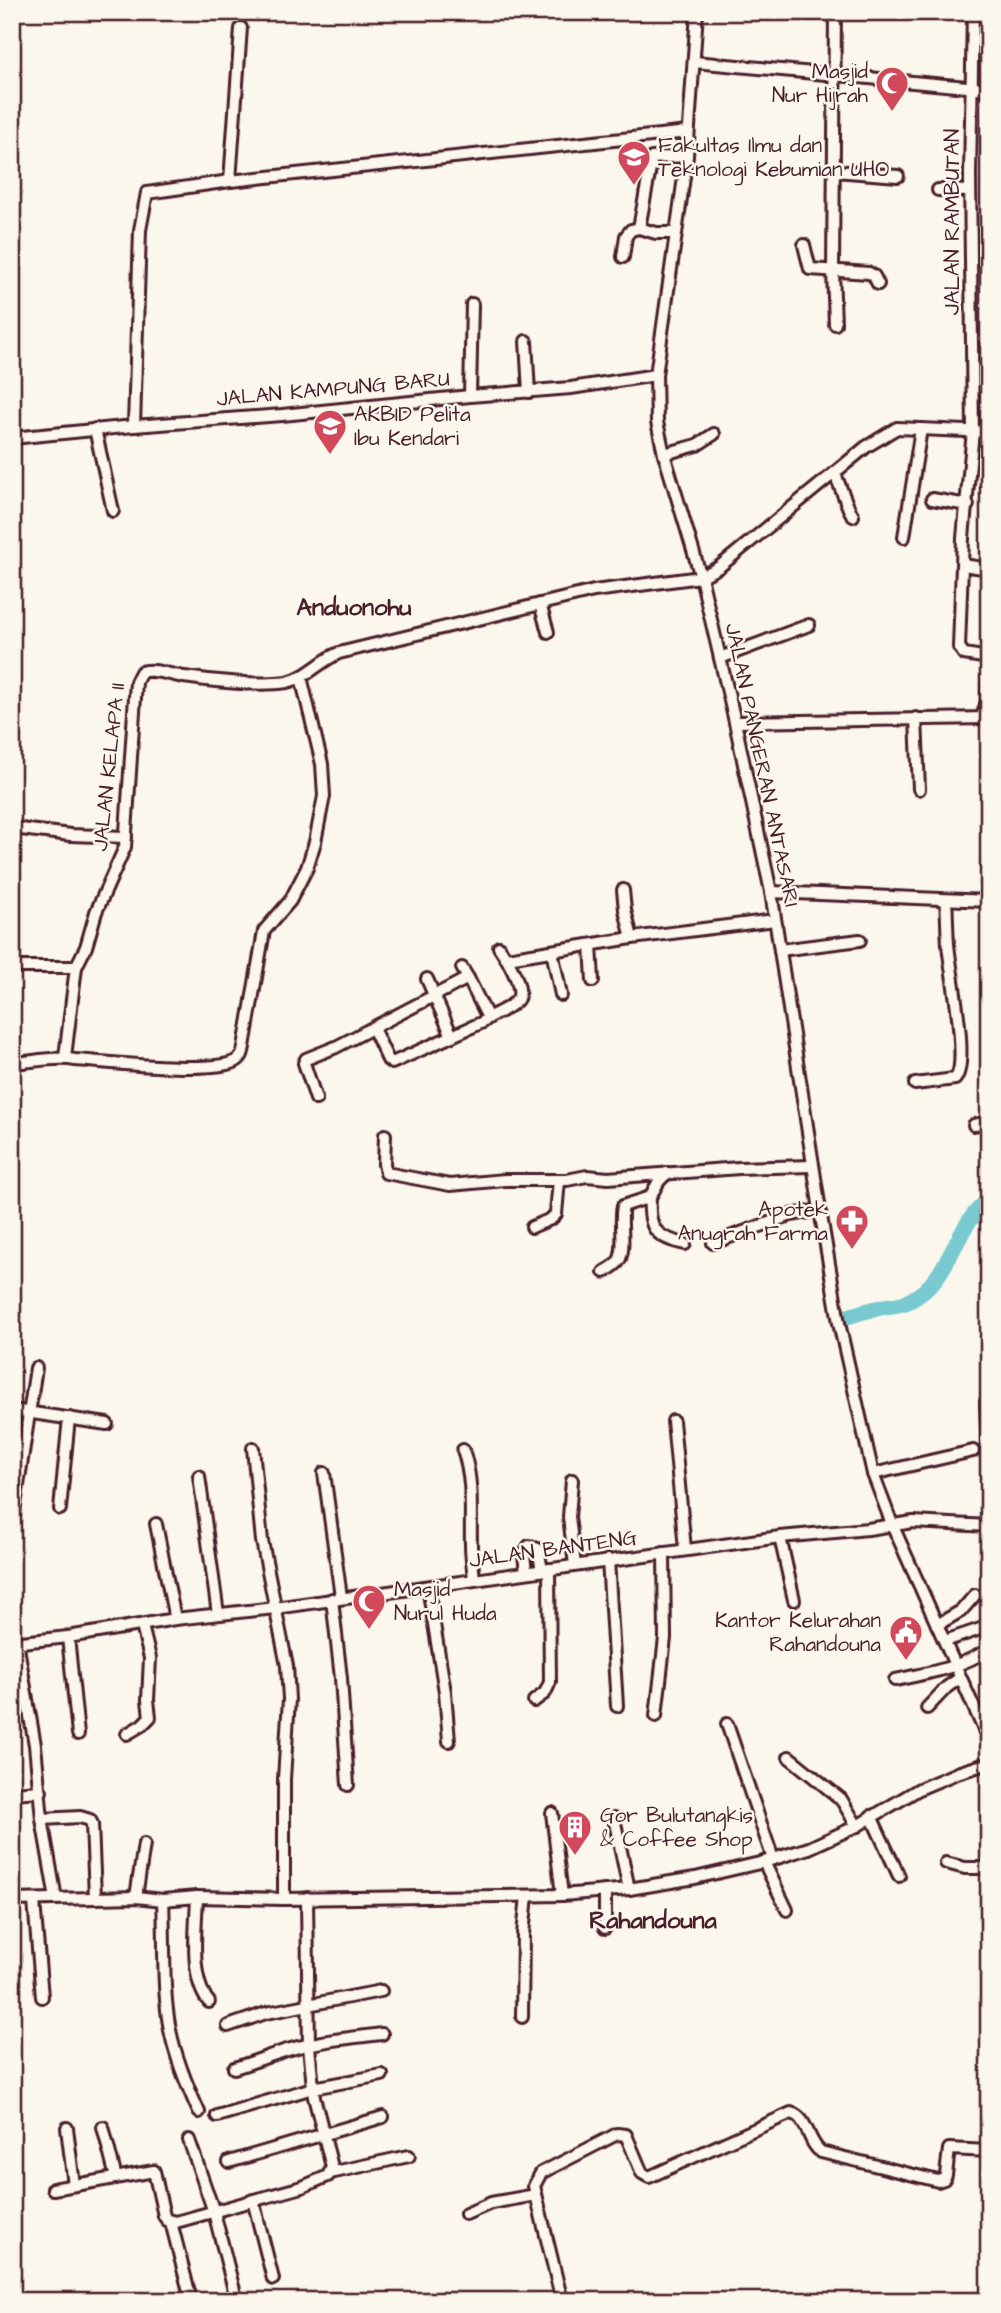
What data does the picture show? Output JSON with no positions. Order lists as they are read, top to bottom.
{
  "streets": {
    "street": [
      "JALAN RAMBUTAN",
      "JALAN KAMPUNG BARU",
      "JALAN PANGERAN ANTASARI",
      "JALAN KELAPA II",
      "JALAN BANTENG"
    ]
  },
  "crossings": [
    ["JALAN KAMPUNG BARU", "JALAN PANGERAN ANTASARI"],
    ["JALAN PANGERAN ANTASARI", "JALAN KELAPA II"],
    ["JALAN PANGERAN ANTASARI", "JALAN BANTENG"]
  ],
  "districts": ["Anduonohu", "Rahandouna"],
  "places": {
    "mosque": ["Masjid Nur Hijrah", "Masjid Nurul Huda"],
    "school or university": ["Fakultas Ilmu dan Teknologi Kebumian UHO", "AKBID Pelita Ibu Kendari"],
    "pharmacy": ["Apotek Anugrah Farma"],
    "public building": ["Kantor Kelurahan Rahandouna"],
    "building": ["Gor Bulutangkis & Coffee Shop"]
  }
}
